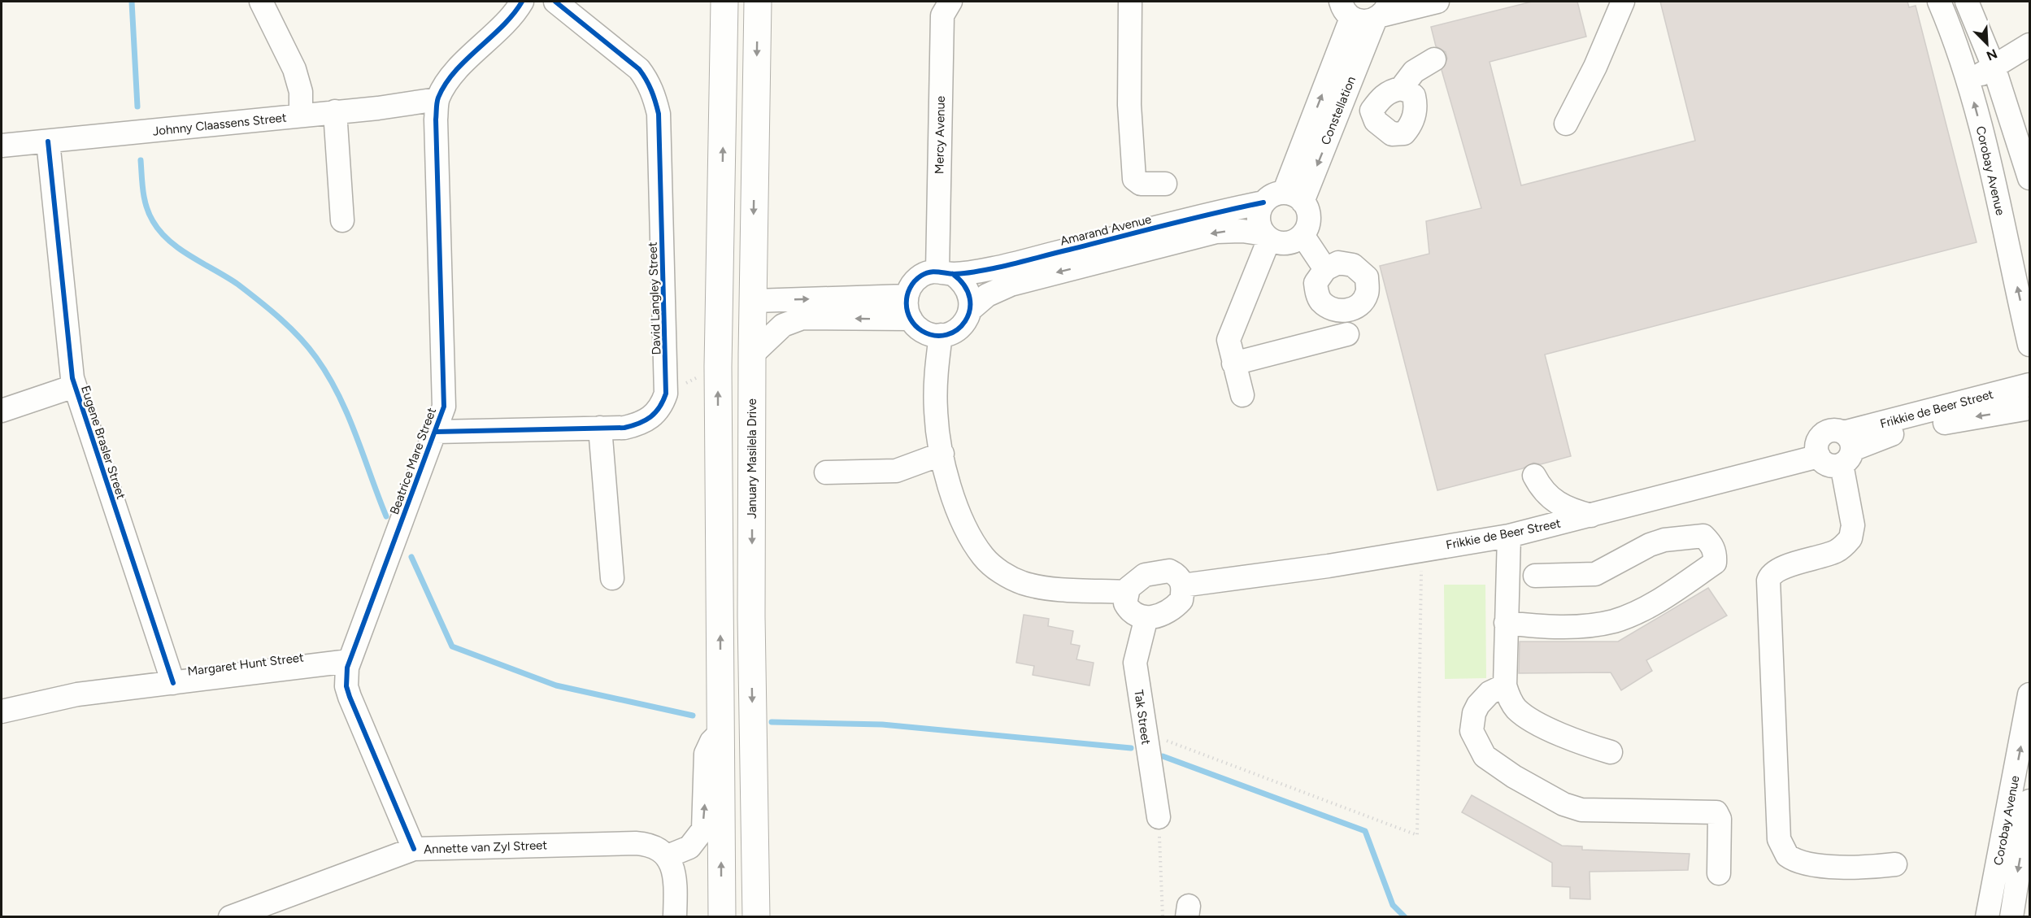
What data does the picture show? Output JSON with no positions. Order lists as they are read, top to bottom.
{
  "streets": {
    "main road": ["January Masilela Drive"],
    "street": [
      "Constellation",
      "Johnny Claassens Street",
      "Mercy Avenue",
      "Corobay Avenue",
      "Amarand Avenue",
      "David Langley Street",
      "Frikkie de Beer Street",
      "Eugene Brasler Street",
      "Beatrice Mare Street",
      "Margaret Hunt Street",
      "Tak Street",
      "Annette van Zyl Street"
    ]
  },
  "crossings": [
    ["Constellation", "Amarand Avenue"],
    ["Johnny Claassens Street", "Eugene Brasler Street"],
    ["Johnny Claassens Street", "Beatrice Mare Street"],
    ["Mercy Avenue", "Amarand Avenue"],
    ["Frikkie de Beer Street", "Tak Street"],
    ["Eugene Brasler Street", "Margaret Hunt Street"],
    ["Beatrice Mare Street", "Margaret Hunt Street"],
    ["Beatrice Mare Street", "Annette van Zyl Street"]
  ],
  "north": "bottom right"
}
